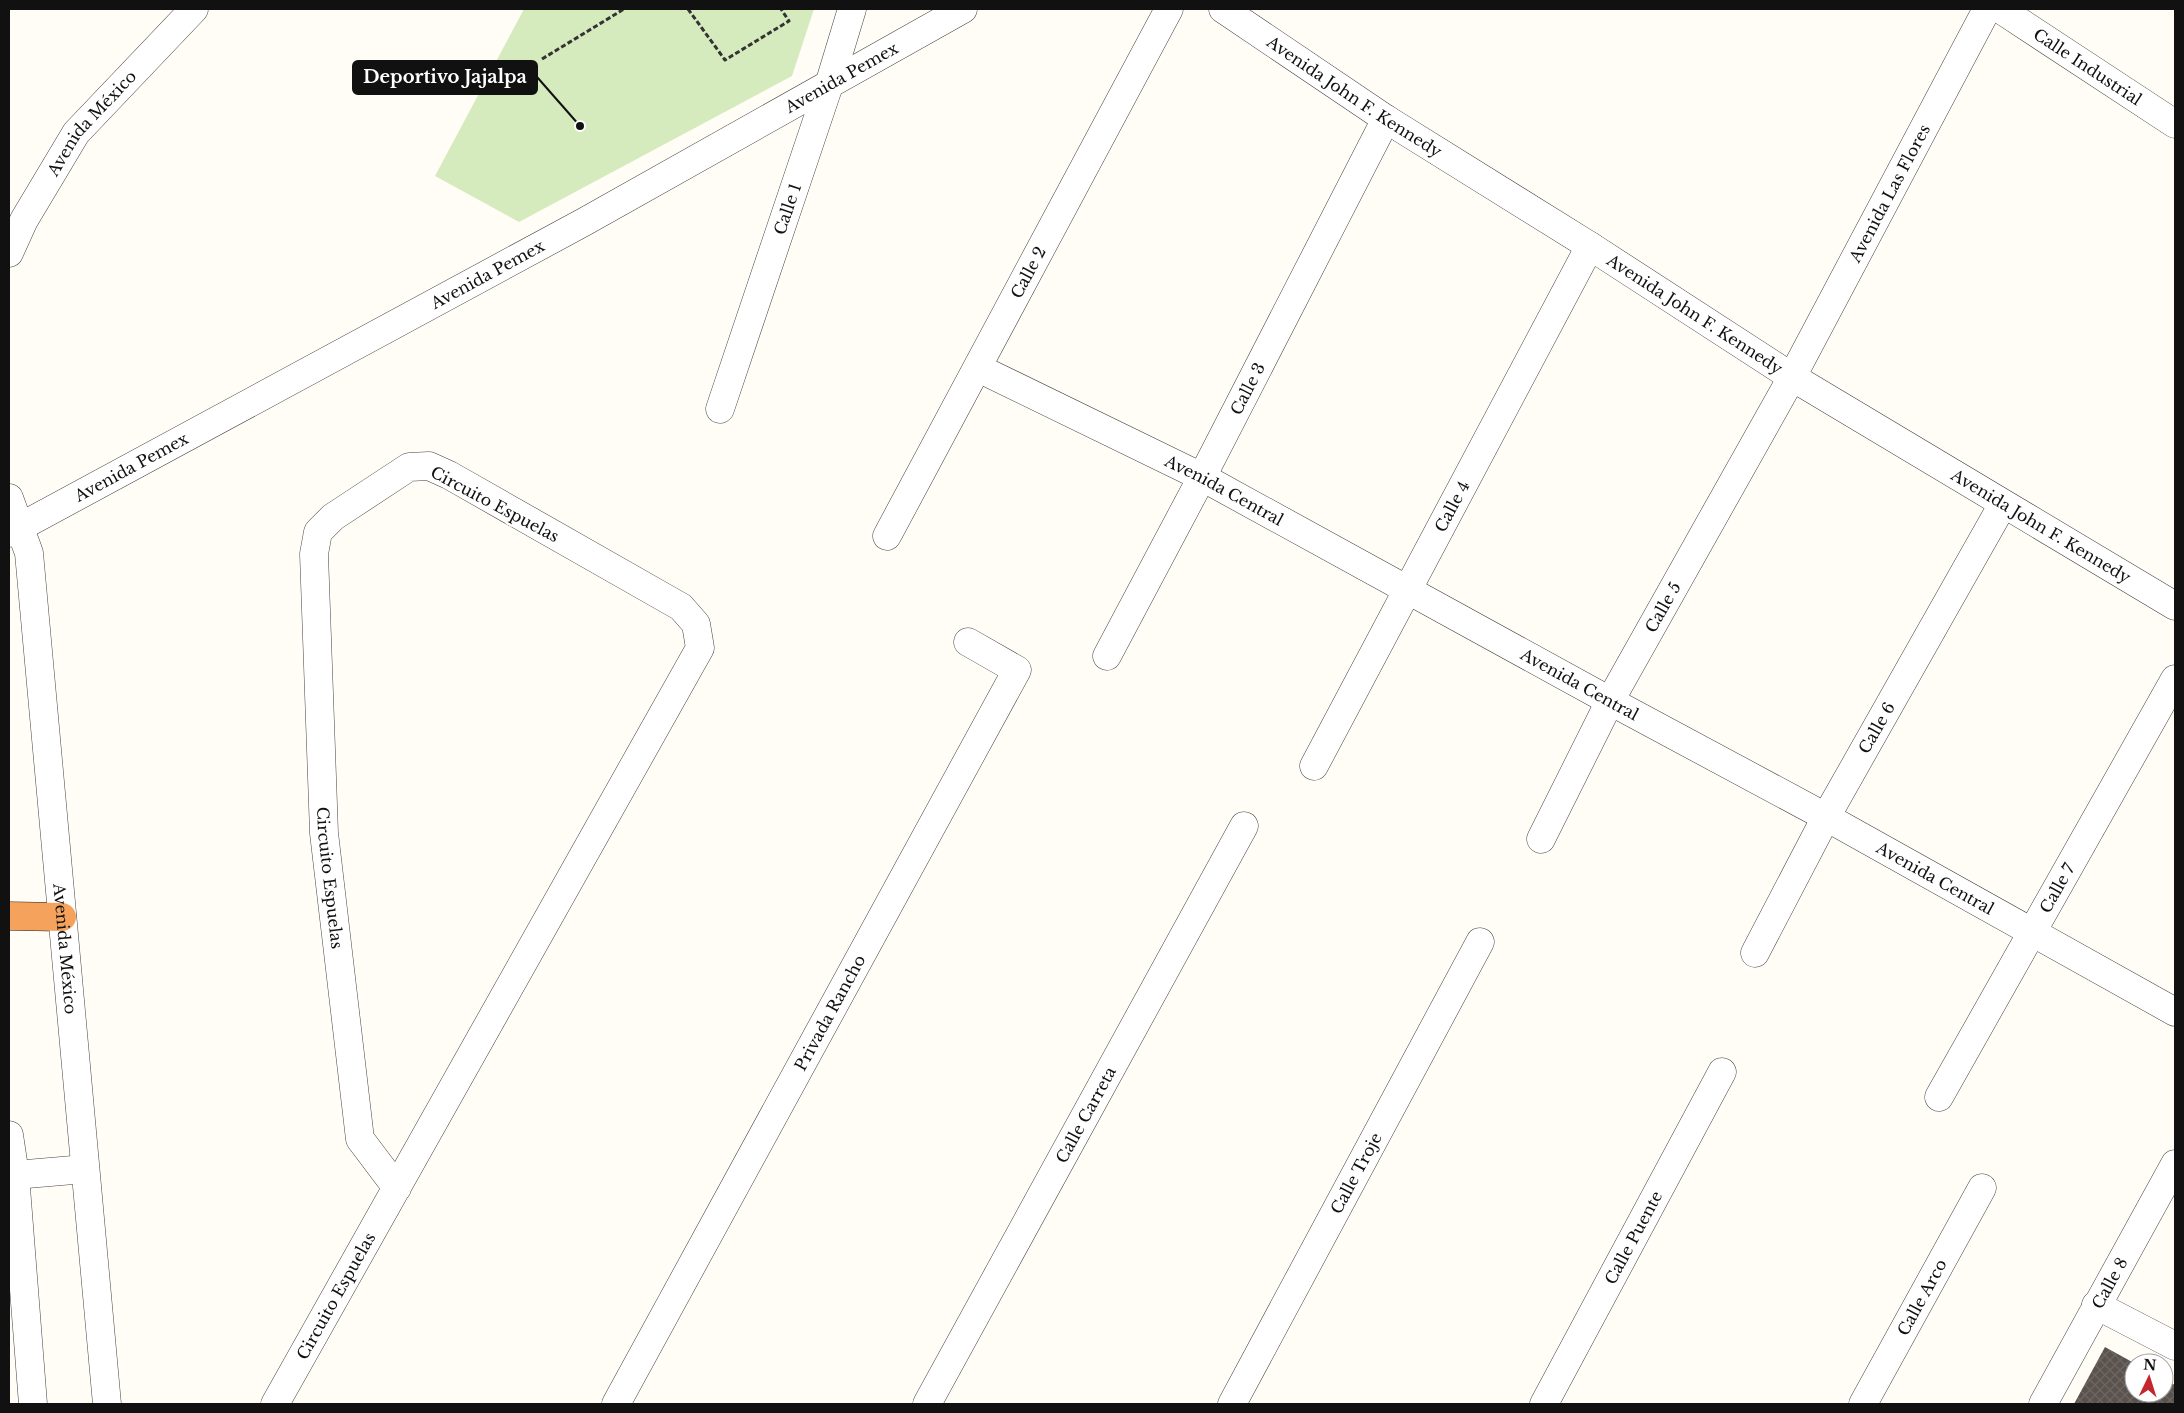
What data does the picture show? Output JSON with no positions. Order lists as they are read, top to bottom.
{
  "streets": {
    "street": [
      "Calle Industrial",
      "Avenida Pemex",
      "Avenida John F. Kennedy",
      "Avenida México",
      "Avenida Las Flores",
      "Calle 1",
      "Calle 2",
      "Calle 3",
      "Avenida Central",
      "Circuito Espuelas",
      "Calle 4",
      "Calle 5",
      "Calle 6",
      "Calle 7",
      "Privada Rancho",
      "Calle Carreta",
      "Calle Troje",
      "Calle Puente",
      "Calle 8",
      "Calle Arco"
    ]
  },
  "crossings": [
    ["Avenida Pemex", "Avenida México"],
    ["Avenida Pemex", "Calle 1"],
    ["Avenida John F. Kennedy", "Avenida Las Flores"],
    ["Avenida John F. Kennedy", "Calle 3"],
    ["Avenida John F. Kennedy", "Calle 4"],
    ["Avenida John F. Kennedy", "Calle 5"],
    ["Avenida John F. Kennedy", "Calle 6"],
    ["Avenida Las Flores", "Calle 5"],
    ["Calle 2", "Avenida Central"],
    ["Calle 3", "Avenida Central"],
    ["Avenida Central", "Calle 4"],
    ["Avenida Central", "Calle 5"],
    ["Avenida Central", "Calle 6"],
    ["Avenida Central", "Calle 7"]
  ],
  "places": ["Deportivo Jajalpa"],
  "north": "top"
}
